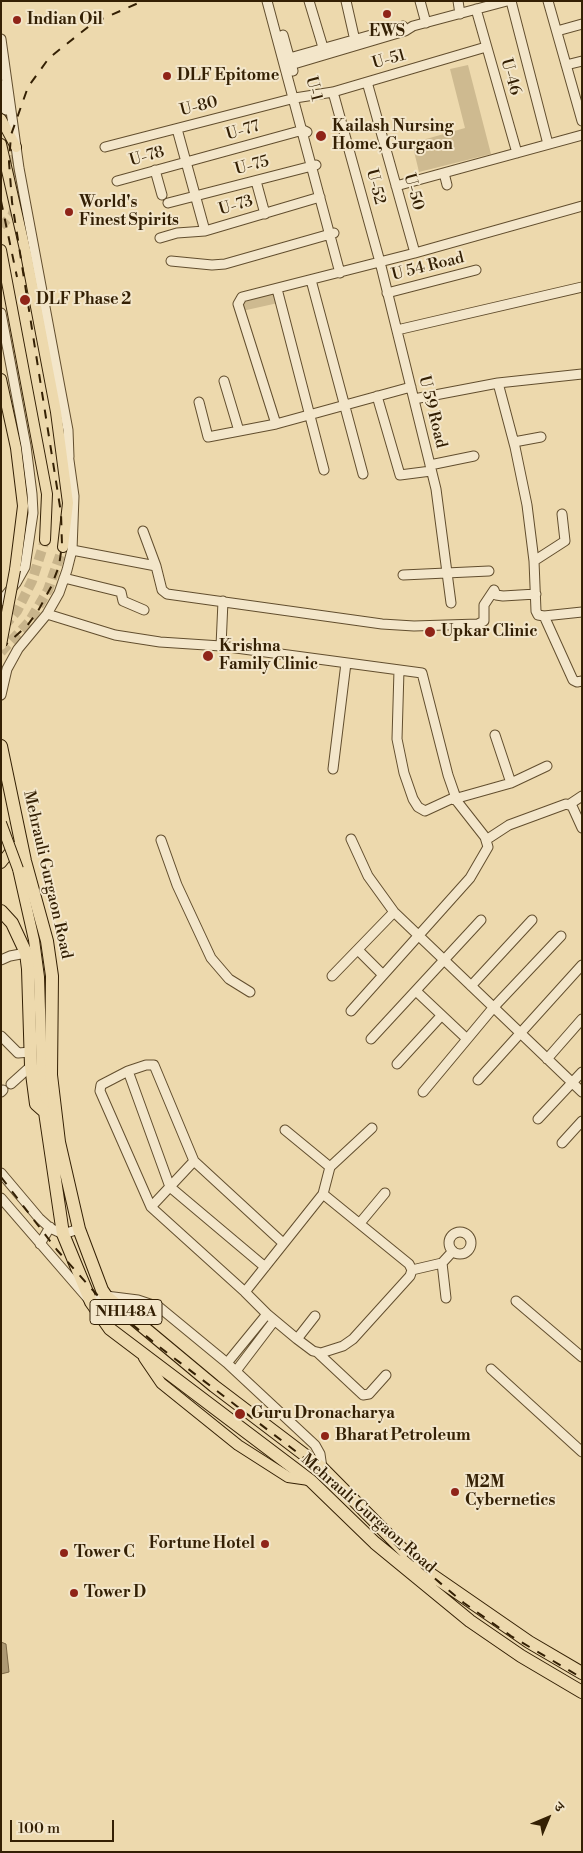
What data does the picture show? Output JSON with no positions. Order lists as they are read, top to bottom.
{
  "streets": {
    "highway": ["Mehrauli Gurgaon Road", "NH148A"],
    "street": [
      "U-51",
      "U-46",
      "U-1",
      "U-80",
      "U-77",
      "U-78",
      "U-75",
      "U-52",
      "U-50",
      "U-73",
      "U 54 Road",
      "U 59 Road"
    ]
  },
  "crossings": [
    ["U-51", "U-46"],
    ["U-51", "U-1"],
    ["U-51", "U-80"],
    ["U-51", "U-52"],
    ["U-51", "U-50"],
    ["U-1", "U-80"],
    ["U-1", "U-77"],
    ["U-1", "U-75"],
    ["U-1", "U-73"],
    ["U-77", "U-78"],
    ["U-52", "U 59 Road"],
    ["U 54 Road", "U 59 Road"]
  ],
  "places": [
    "EWS",
    "Indian Oil",
    "DLF Epitome",
    "Kailash Nursing Home, Gurgaon",
    "World's Finest Spirits",
    "DLF Phase 2",
    "Upkar Clinic",
    "Krishna Family Clinic",
    "Guru Dronacharya",
    "Bharat Petroleum",
    "M2M Cybernetics",
    "Fortune Hotel",
    "Tower C",
    "Tower D"
  ],
  "scale_bar": "100 m",
  "north": "top right"
}
